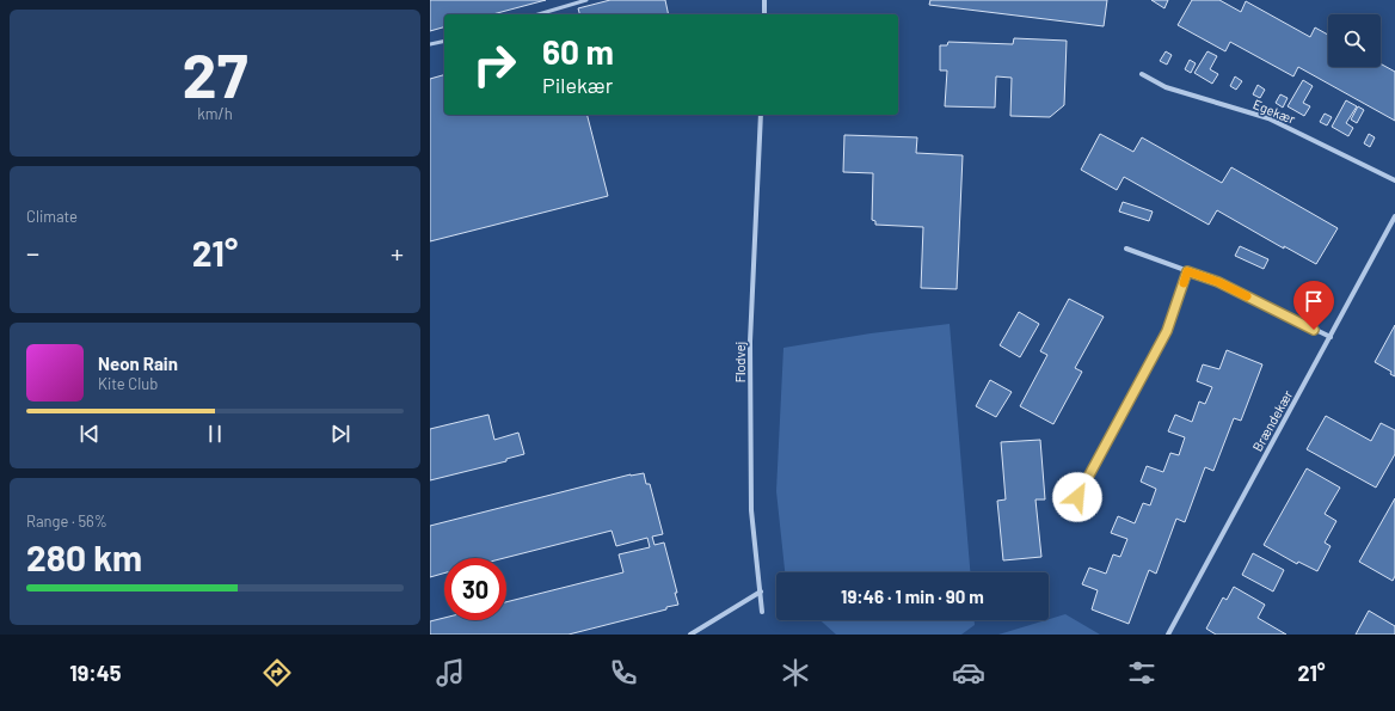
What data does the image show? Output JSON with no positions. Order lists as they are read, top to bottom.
{
  "streets": {
    "street": ["Egekær", "Flodvej", "Brændekær"]
  },
  "page": {
    "tile": [
      ["27", "km/h"],
      "Climate",
      ["Range · 56%", "280 km"]
    ],
    "turn": ["60 m", "Pilekær"],
    "heat": ["−", "21°", "+"],
    "song": ["Neon Rain", "Kite Club"],
    "limit": "30",
    "trip": "19:46 · 1 min · 90 m",
    "tabs": ["19:45", "21°"]
  }
}
